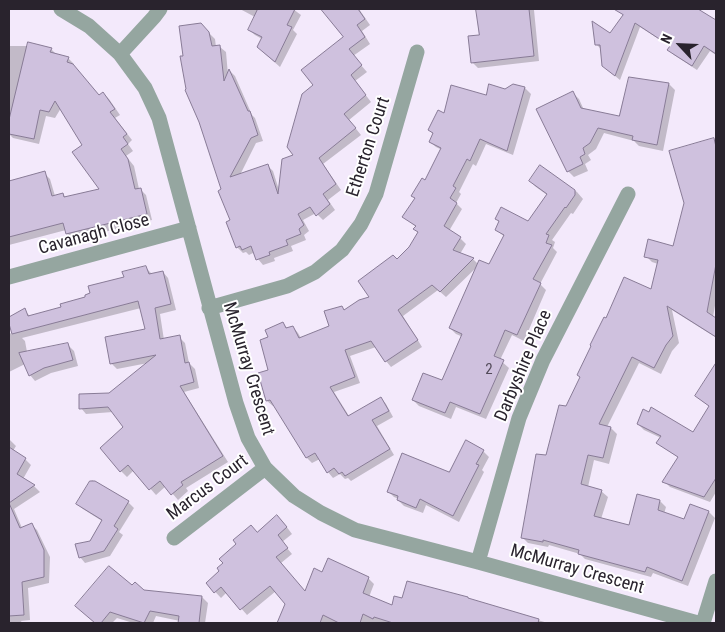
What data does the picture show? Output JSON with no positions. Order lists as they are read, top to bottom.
{
  "streets": {
    "street": [
      "Etherton Court",
      "Cavanagh Close",
      "Darbyshire Place",
      "McMurray Crescent",
      "Marcus Court"
    ]
  },
  "crossings": [
    ["Etherton Court", "McMurray Crescent"],
    ["Cavanagh Close", "McMurray Crescent"],
    ["Darbyshire Place", "McMurray Crescent"],
    ["McMurray Crescent", "Marcus Court"]
  ],
  "house_numbers": ["2"],
  "north": "top left"
}
